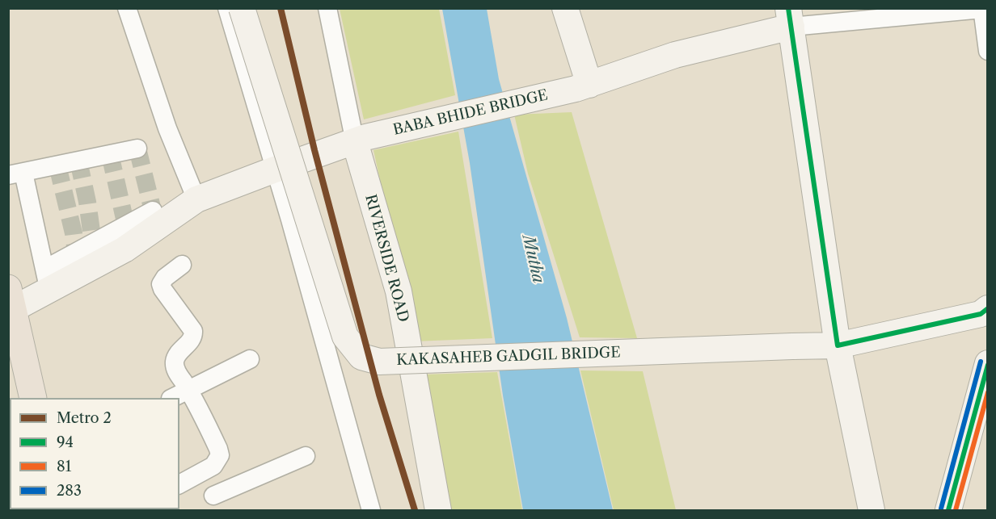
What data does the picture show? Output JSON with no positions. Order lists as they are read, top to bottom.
{
  "streets": {
    "street": ["BABA BHIDE BRIDGE", "RIVERSIDE ROAD", "KAKASAHEB GADGIL BRIDGE"]
  },
  "crossings": [
    ["BABA BHIDE BRIDGE", "RIVERSIDE ROAD"]
  ],
  "water": ["Mutha"],
  "lines": [
    "metro line 2",
    "transit line 94",
    "transit line 283",
    "transit line 81"
  ],
  "legend": [
    "Metro 2",
    "94",
    "81",
    "283"
  ]
}
